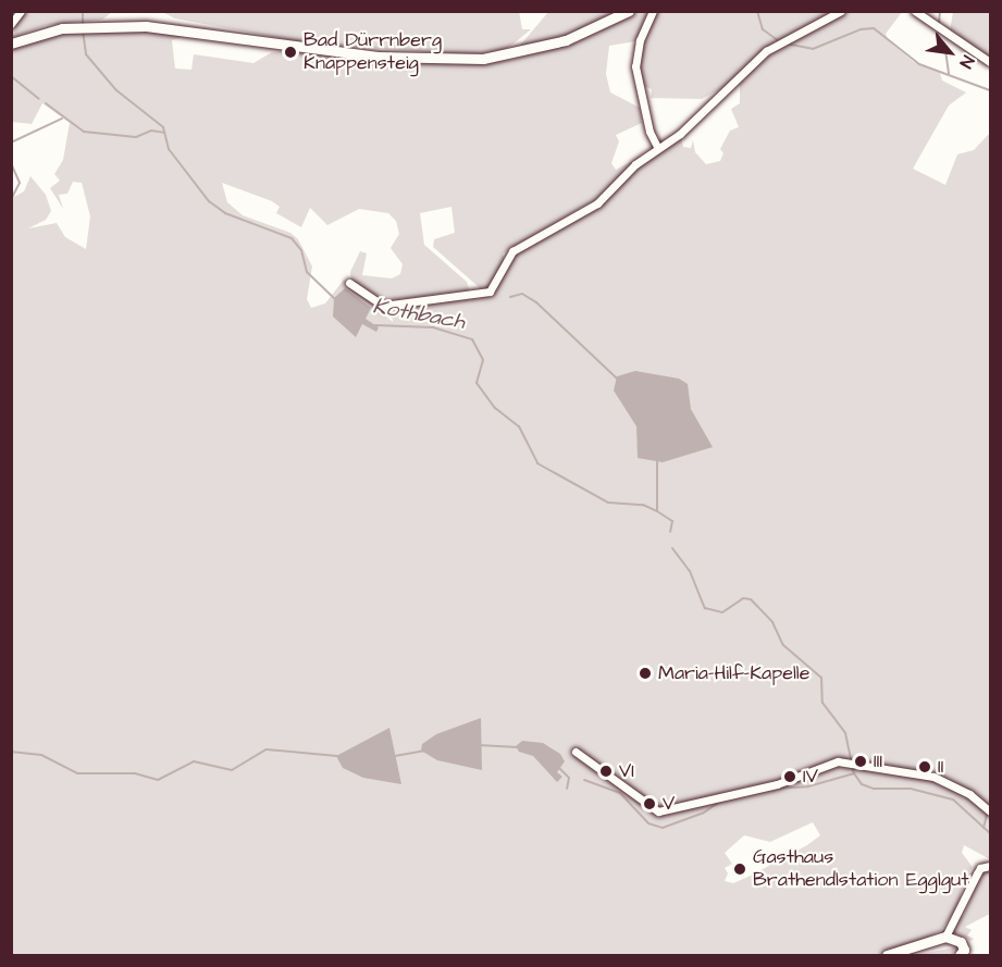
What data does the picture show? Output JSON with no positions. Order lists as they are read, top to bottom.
{
  "water": ["Kothbach"],
  "places": [
    "Bad Dürrnberg Knappensteig",
    "Maria-Hilf-Kapelle",
    "III",
    "II",
    "VI",
    "IV",
    "V",
    "Gasthaus Brathendlstation Egglgut"
  ],
  "north": "bottom right"
}
